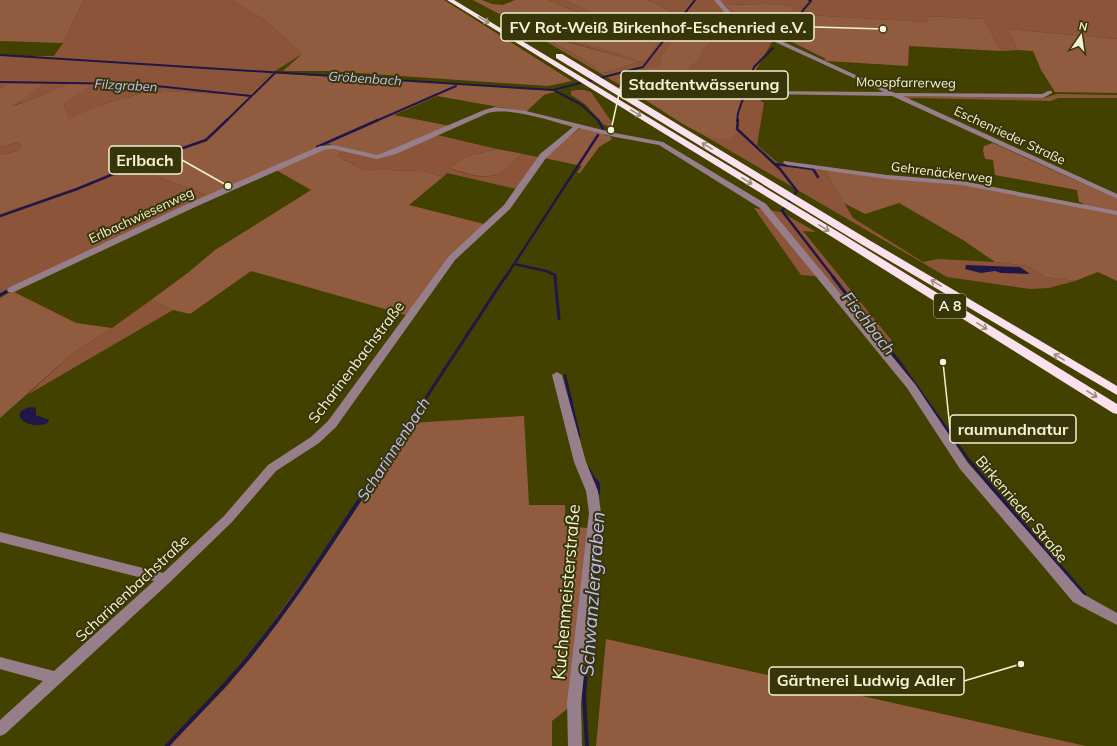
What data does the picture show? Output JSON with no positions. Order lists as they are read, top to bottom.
{
  "streets": {
    "highway": ["A 8"],
    "street": [
      "Moospfarrerweg",
      "Eschenrieder Straße",
      "Gehrenäckerweg",
      "Erlbachwiesenweg",
      "Scharinenbachstraße",
      "Birkenrieder Straße",
      "Kuchenmeisterstraße"
    ]
  },
  "crossings": [
    ["Moospfarrerweg", "Eschenrieder Straße"],
    ["Erlbachwiesenweg", "Scharinenbachstraße"],
    ["Erlbachwiesenweg", "Birkenrieder Straße"],
    ["Scharinenbachstraße", "Birkenrieder Straße"]
  ],
  "water": [
    "Gröbenbach",
    "Filzgraben",
    "Fischbach",
    "Scharinnenbach",
    "Schwanzlergraben"
  ],
  "places": [
    "FV Rot-Weiß Birkenhof-Eschenried e.V.",
    "Stadtentwässerung",
    "Erlbach",
    "raumundnatur",
    "Gärtnerei Ludwig Adler"
  ],
  "north": "top"
}
